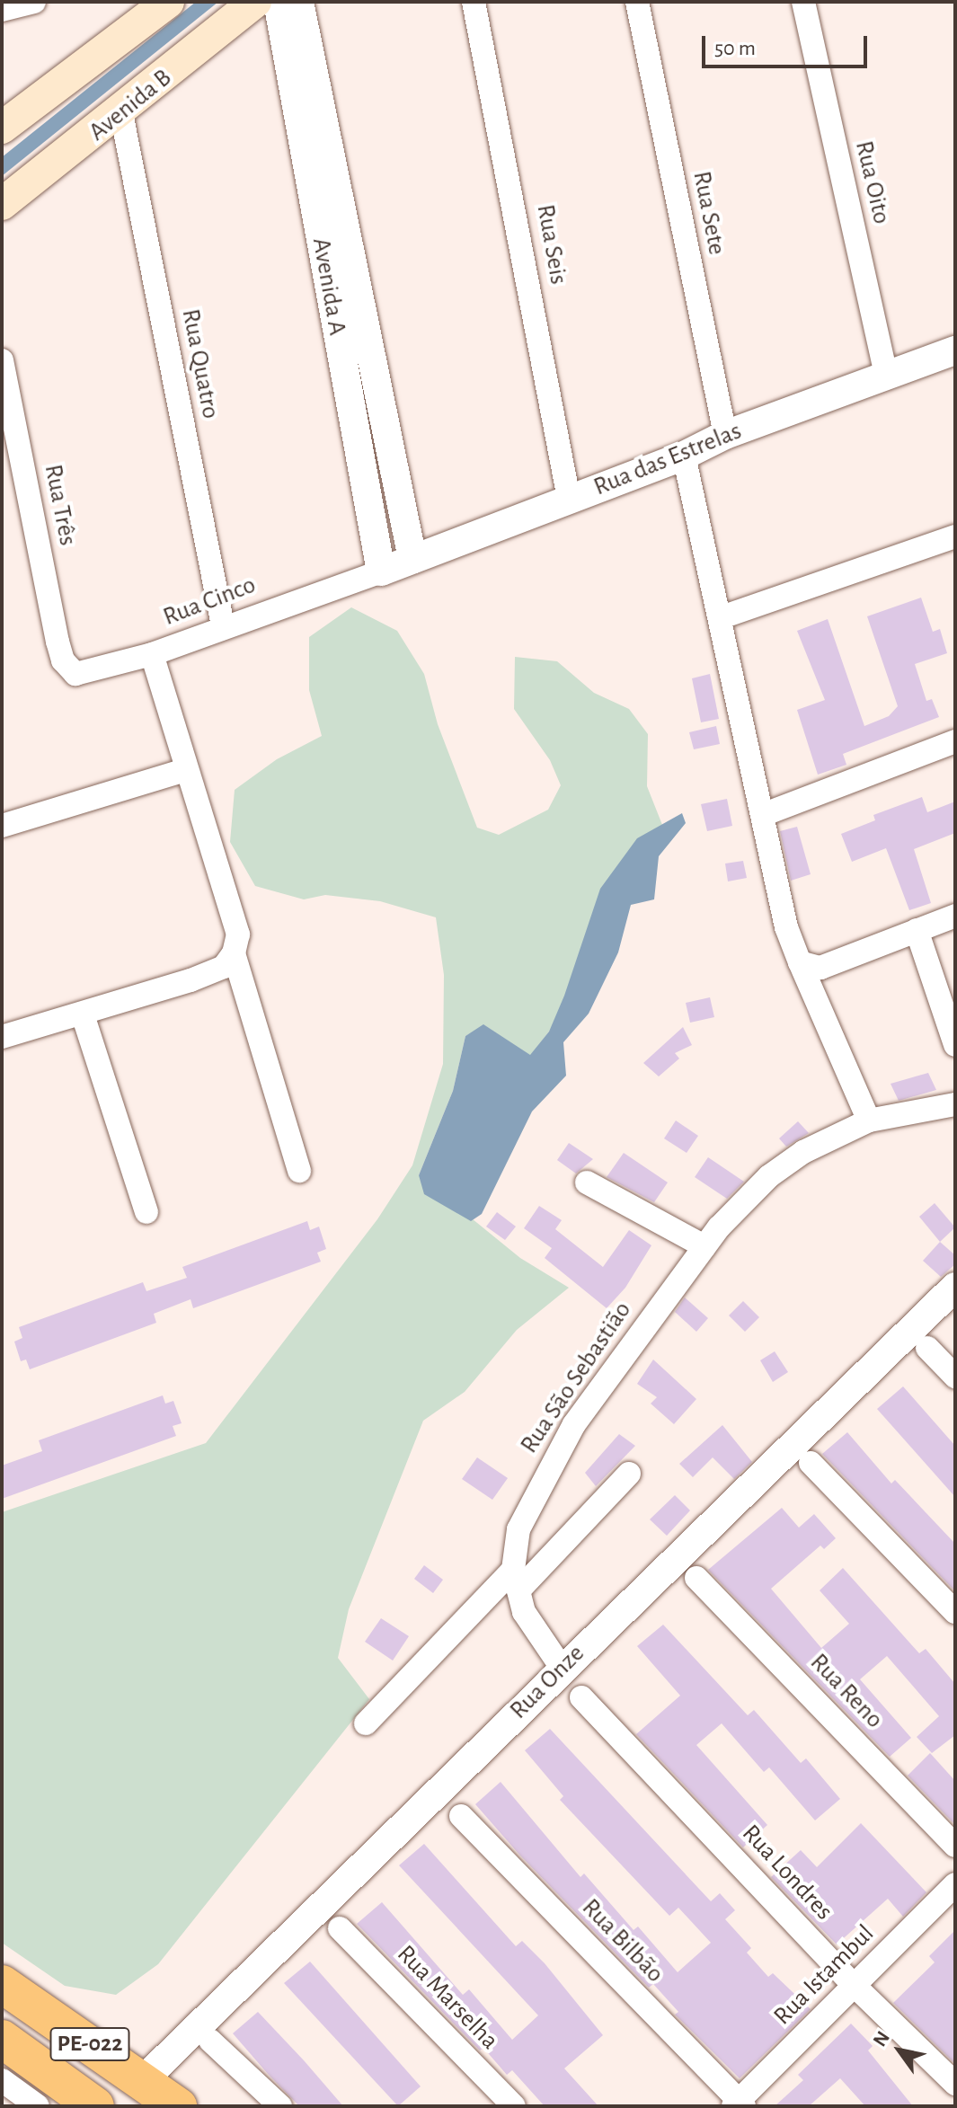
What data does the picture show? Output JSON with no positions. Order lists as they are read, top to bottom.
{
  "streets": {
    "highway": ["PE-022"],
    "main road": ["Avenida B"],
    "street": [
      "Rua Oito",
      "Rua Sete",
      "Rua Seis",
      "Avenida A",
      "Rua Quatro",
      "Rua das Estrelas",
      "Rua Três",
      "Rua Cinco",
      "Rua São Sebastião",
      "Rua Onze",
      "Rua Reno",
      "Rua Londres",
      "Rua Bilbão",
      "Rua Istambul",
      "Rua Marselha"
    ]
  },
  "crossings": [
    ["Avenida B", "Rua Quatro"],
    ["Rua Oito", "Rua das Estrelas"],
    ["Rua Sete", "Rua das Estrelas"],
    ["Rua Seis", "Rua das Estrelas"],
    ["Avenida A", "Rua das Estrelas"],
    ["Avenida A", "Rua Cinco"],
    ["Rua Quatro", "Rua Cinco"],
    ["Rua das Estrelas", "Rua Cinco"],
    ["Rua Três", "Rua Cinco"],
    ["Rua São Sebastião", "Rua Onze"],
    ["Rua Onze", "PE-022"],
    ["Rua Londres", "Rua Istambul"],
    ["Rua Bilbão", "Rua Istambul"]
  ],
  "scale_bar": "50 m",
  "north": "top left"
}
